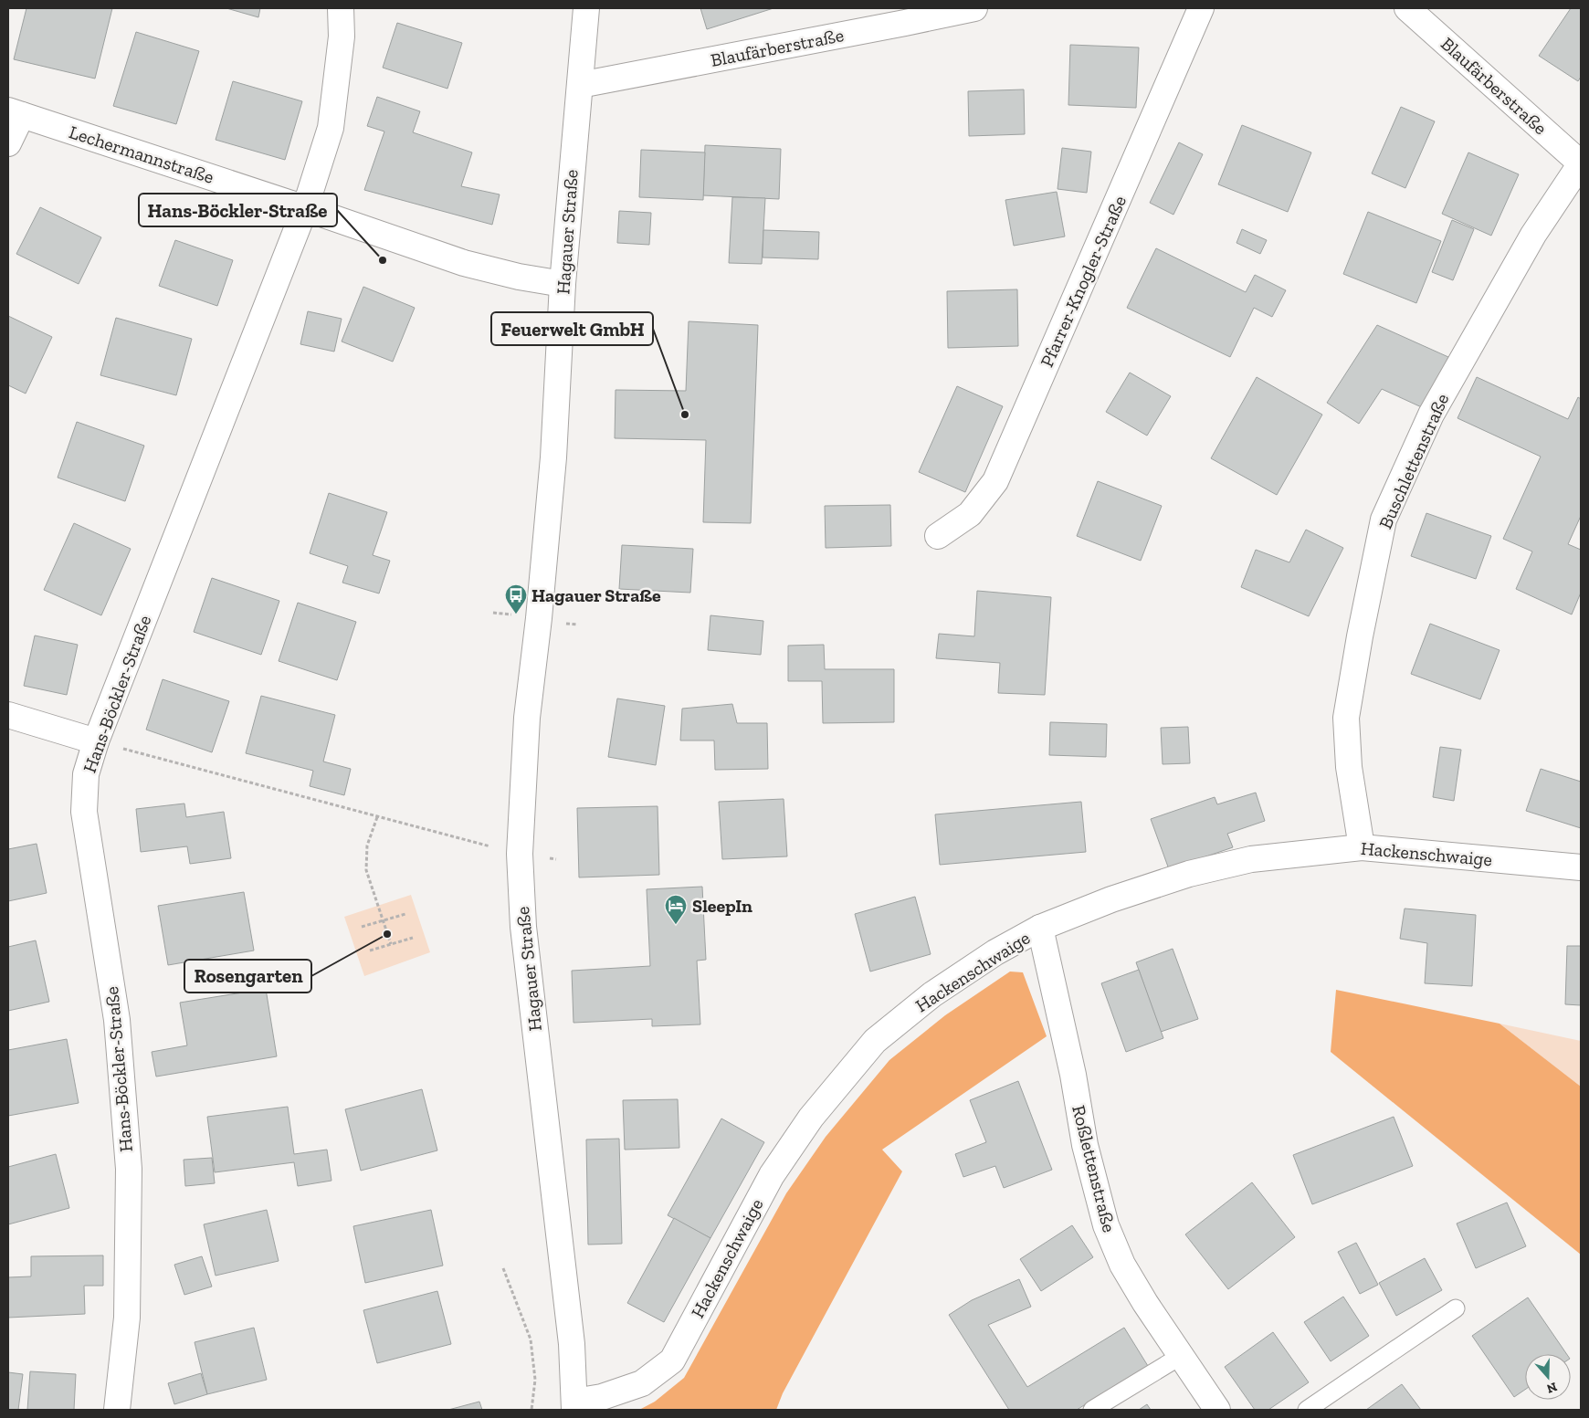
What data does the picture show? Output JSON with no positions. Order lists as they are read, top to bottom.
{
  "streets": {
    "street": [
      "Blaufärberstraße",
      "Lechermannstraße",
      "Hagauer Straße",
      "Pfarrer-Knogler-Straße",
      "Buschlettenstraße",
      "Hans-Böckler-Straße",
      "Hackenschwaige",
      "Roßlettenstraße"
    ]
  },
  "crossings": [
    ["Blaufärberstraße", "Hagauer Straße"],
    ["Blaufärberstraße", "Buschlettenstraße"],
    ["Lechermannstraße", "Hagauer Straße"],
    ["Lechermannstraße", "Hans-Böckler-Straße"],
    ["Hagauer Straße", "Hackenschwaige"],
    ["Buschlettenstraße", "Hackenschwaige"],
    ["Hackenschwaige", "Roßlettenstraße"]
  ],
  "places": {
    "other": ["Hans-Böckler-Straße", "Feuerwelt GmbH", "Rosengarten"],
    "bus stop": ["Hagauer Straße"],
    "hotel": ["SleepIn"]
  },
  "north": "bottom"
}
